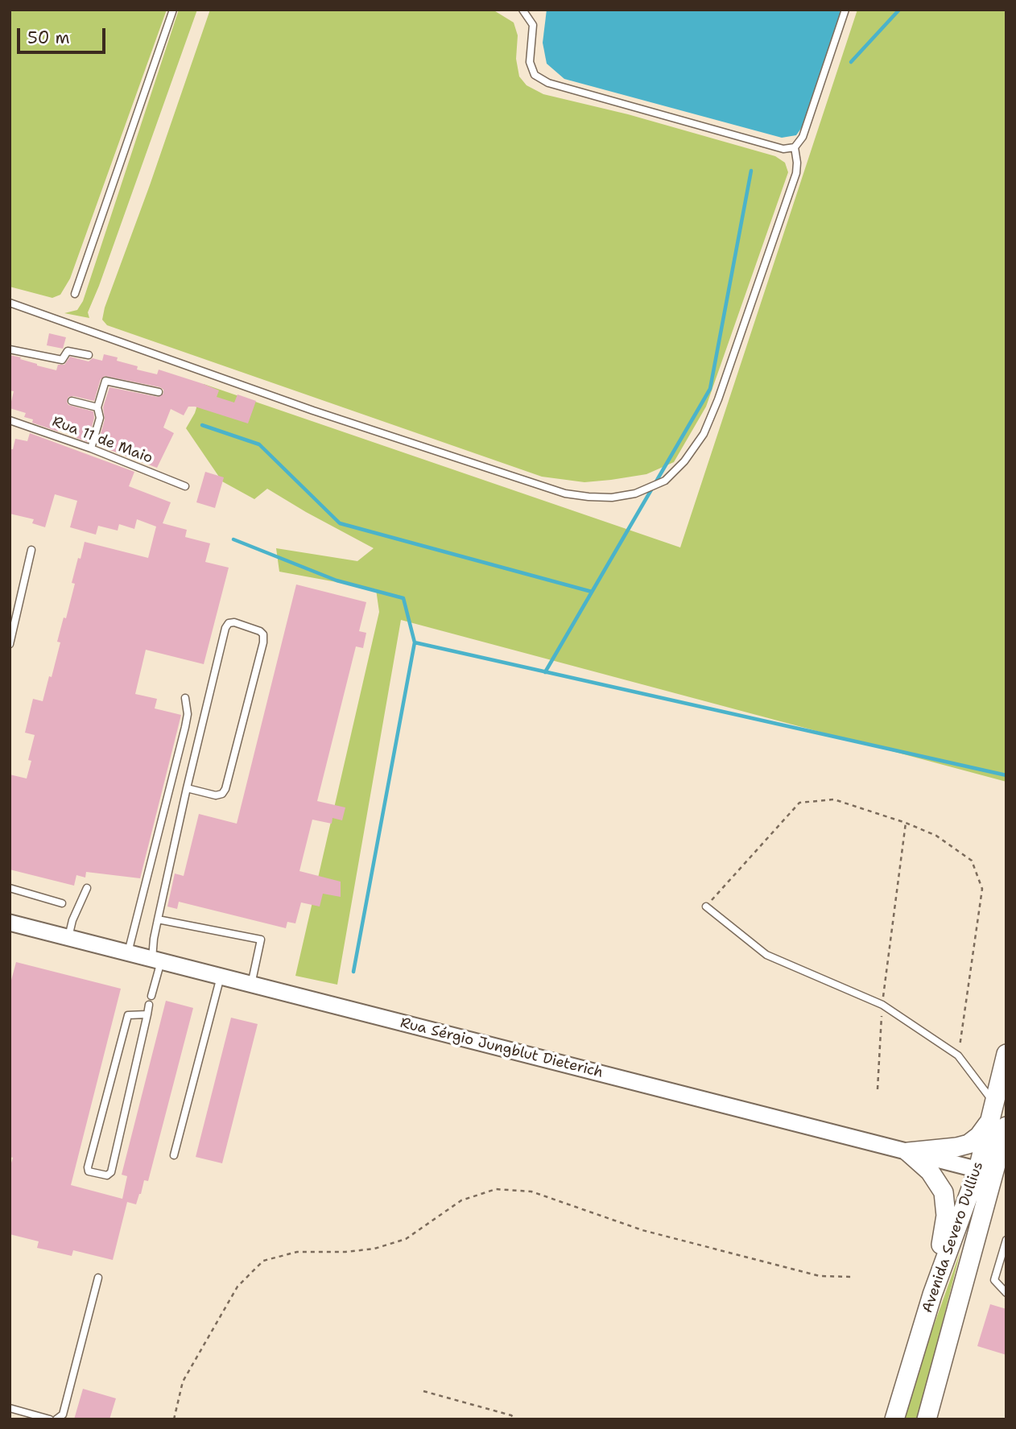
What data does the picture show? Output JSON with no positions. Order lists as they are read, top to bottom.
{
  "streets": {
    "main road": ["Avenida Severo Dullius"],
    "street": ["Rua Sérgio Jungblut Dieterich"],
    "lane": ["Rua 11 de Maio"]
  },
  "crossings": [
    ["Rua Sérgio Jungblut Dieterich", "Avenida Severo Dullius"]
  ],
  "scale_bar": "50 m"
}
